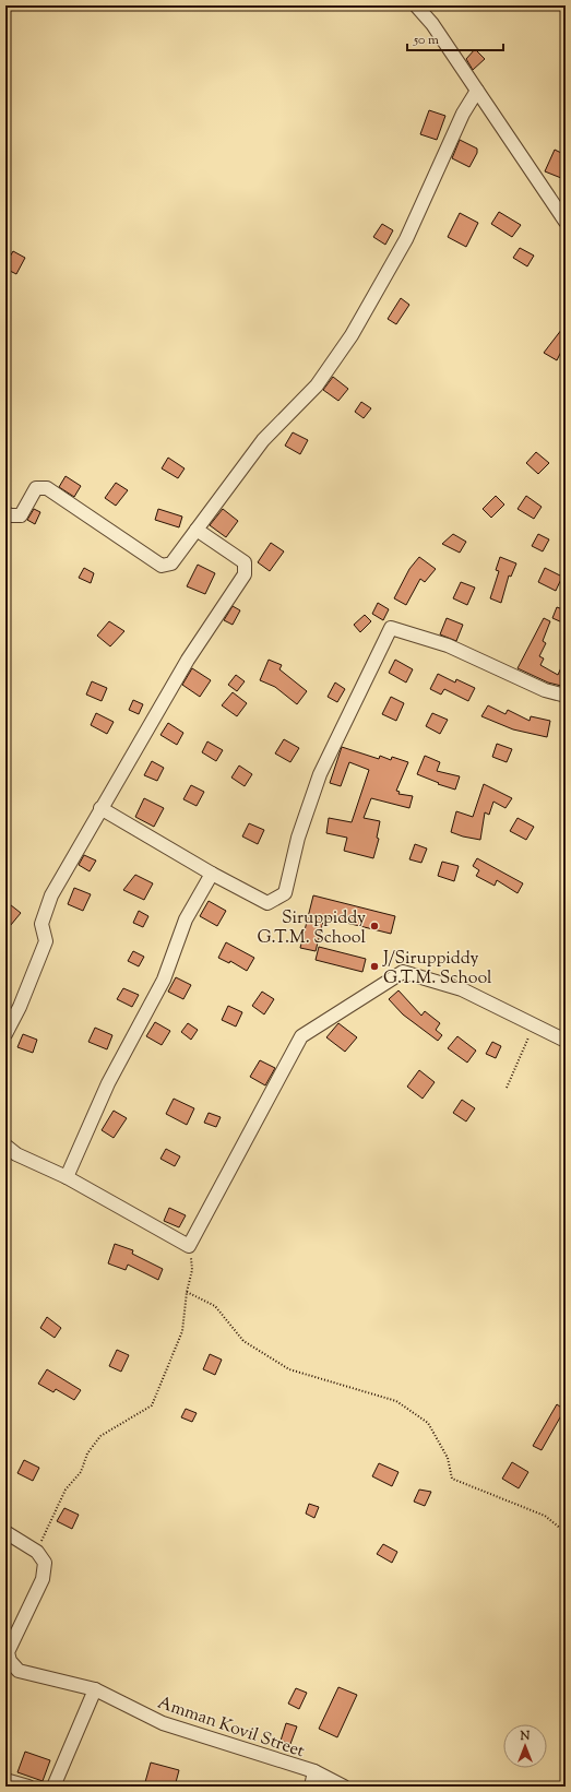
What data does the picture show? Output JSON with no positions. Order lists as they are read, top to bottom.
{
  "streets": {
    "street": ["Amman Kovil Street"]
  },
  "places": ["Siruppiddy G.T.M. School", "J/Siruppiddy G.T.M. School"],
  "scale_bar": "50 m",
  "north": "top"
}
